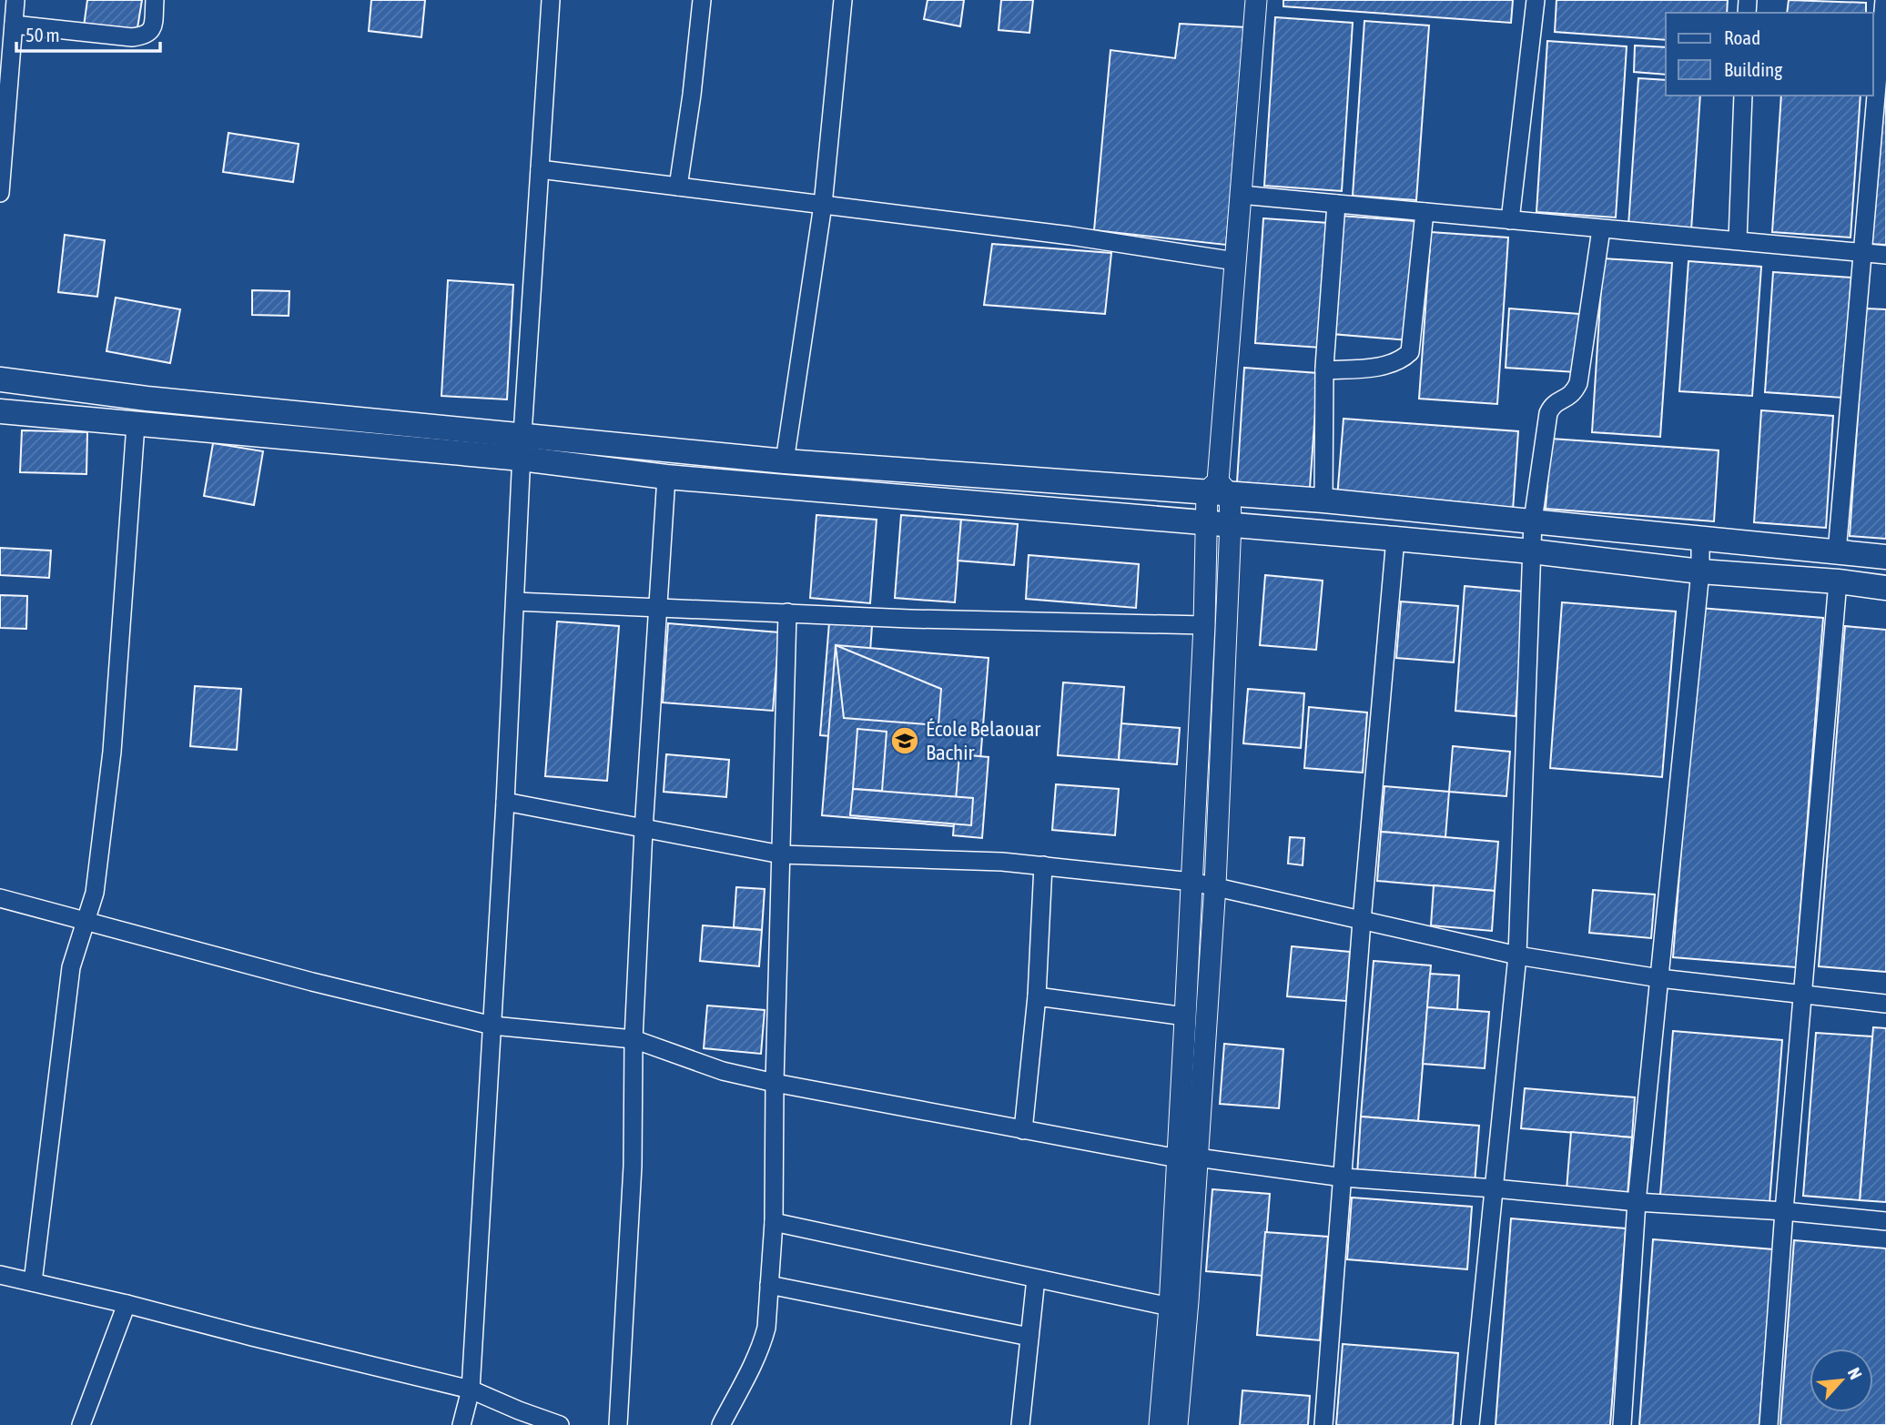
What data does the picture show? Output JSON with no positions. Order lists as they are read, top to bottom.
{
  "places": {
    "school or university": ["École Belaouar Bachir"]
  },
  "legend": ["Road", "Building"],
  "scale_bar": "50 m",
  "north": "top right"
}
